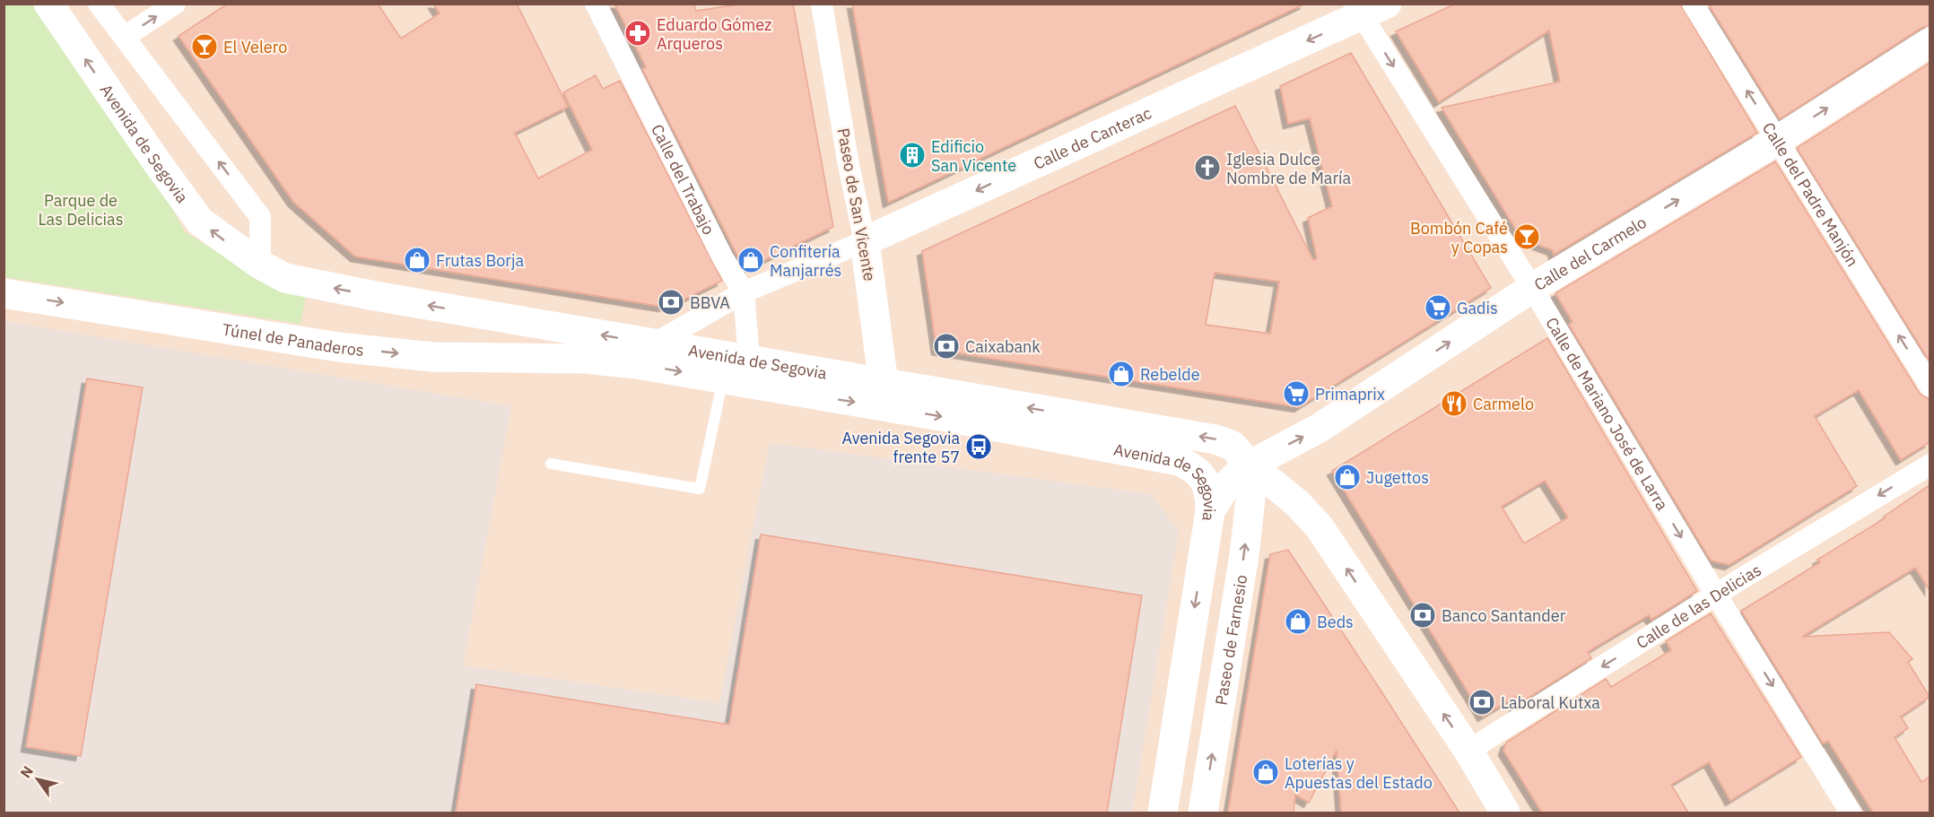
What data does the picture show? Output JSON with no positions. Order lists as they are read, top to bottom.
{
  "streets": {
    "main road": [
      "Calle de Canterac",
      "Avenida de Segovia",
      "Paseo de San Vicente",
      "Calle del Carmelo",
      "Túnel de Panaderos",
      "Paseo de Farnesio"
    ],
    "street": [
      "Calle del Trabajo",
      "Calle del Padre Manjón",
      "Calle de Mariano José de Larra",
      "Calle de las Delicias"
    ]
  },
  "crossings": [
    ["Calle de Canterac", "Avenida de Segovia"],
    ["Calle de Canterac", "Calle del Trabajo"],
    ["Calle de Canterac", "Paseo de San Vicente"],
    ["Calle de Canterac", "Calle de Mariano José de Larra"],
    ["Avenida de Segovia", "Calle del Trabajo"],
    ["Avenida de Segovia", "Paseo de San Vicente"],
    ["Avenida de Segovia", "Calle del Carmelo"],
    ["Avenida de Segovia", "Túnel de Panaderos"],
    ["Avenida de Segovia", "Calle de las Delicias"],
    ["Avenida de Segovia", "Paseo de Farnesio"],
    ["Calle del Padre Manjón", "Calle del Carmelo"],
    ["Calle del Carmelo", "Calle de Mariano José de Larra"],
    ["Calle del Carmelo", "Paseo de Farnesio"],
    ["Calle de Mariano José de Larra", "Calle de las Delicias"]
  ],
  "one_way": [
    "Calle de Canterac",
    "Calle del Padre Manjón",
    "Calle del Carmelo",
    "Túnel de Panaderos",
    "Calle de Mariano José de Larra",
    "Calle de las Delicias"
  ],
  "parks": ["Parque de Las Delicias"],
  "places": {
    "pharmacy": ["Eduardo Gómez Arqueros"],
    "bar": ["El Velero", "Bombón Café y Copas"],
    "building": ["Edificio San Vicente"],
    "church": ["Iglesia Dulce Nombre de María"],
    "shop": [
      "Frutas Borja",
      "Confitería Manjarrés",
      "Rebelde",
      "Jugettos",
      "Beds",
      "Loterías y Apuestas del Estado"
    ],
    "bank": [
      "BBVA",
      "Caixabank",
      "Banco Santander",
      "Laboral Kutxa"
    ],
    "supermarket": ["Gadis", "Primaprix"],
    "restaurant": ["Carmelo"],
    "bus stop": ["Avenida Segovia frente 57"]
  },
  "north": "top left"
}
